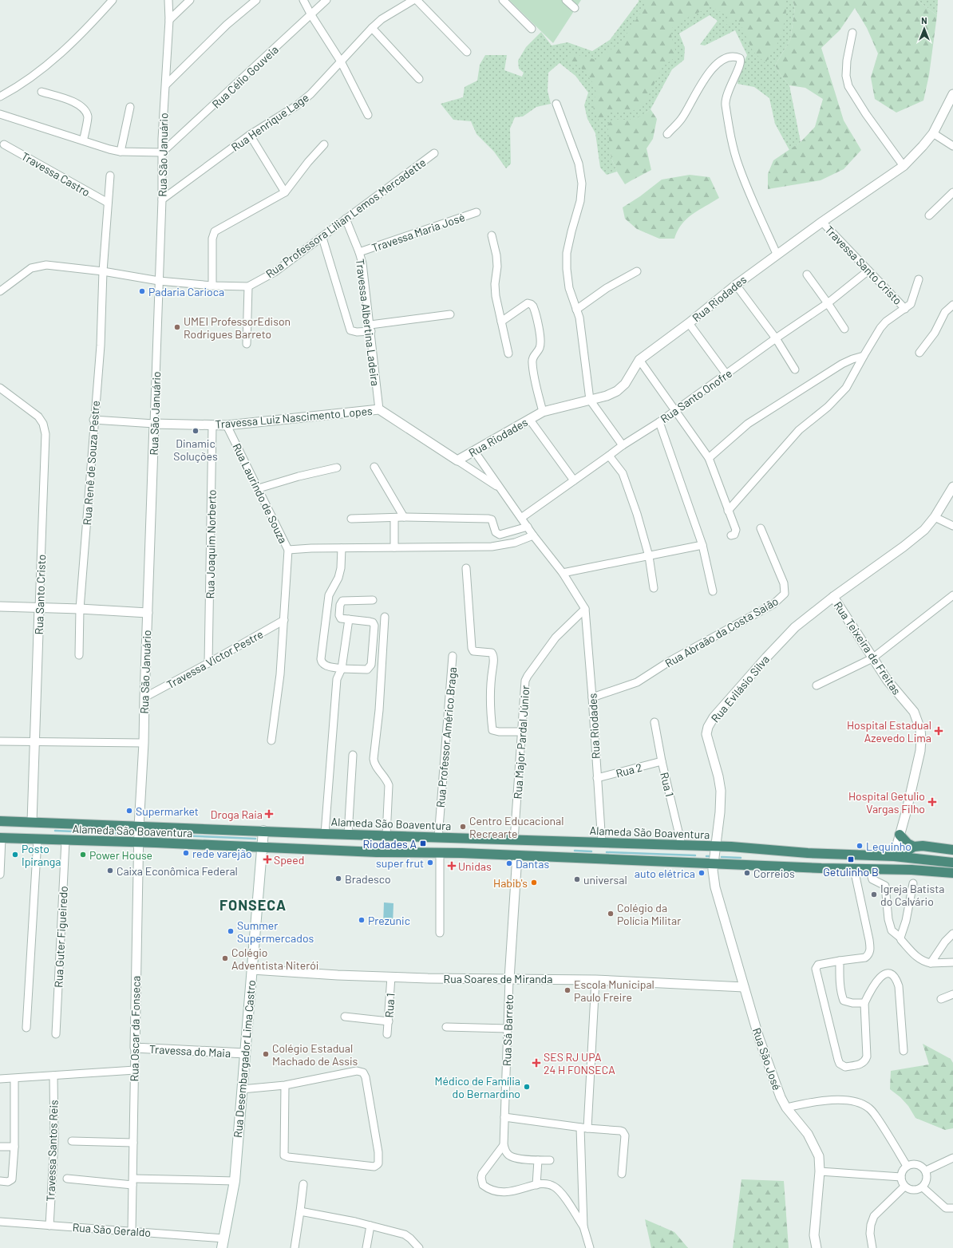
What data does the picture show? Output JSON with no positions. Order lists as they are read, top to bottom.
{
  "streets": {
    "highway": ["Alameda São Boaventura"],
    "main road": ["Rua Desembargador Lima Castro"],
    "street": [
      "Rua Célio Gouveia",
      "Rua Henrique Lage",
      "Rua São Januário",
      "Travessa Castro",
      "Rua Professora Lilian Lemos Mercadette",
      "Travessa Maria José",
      "Travessa Santo Cristo",
      "Rua Riodades",
      "Travessa Albertina Ladeira",
      "Rua Santo Onofre",
      "Travessa Luiz Nascimento Lopes",
      "Rua Renê de Souza Pestre",
      "Rua Laurindo de Souza",
      "Rua Joaquim Norberto",
      "Rua Santo Cristo",
      "Rua Abraão da Costa Saião",
      "Rua Teixeira de Freitas",
      "Travessa Victor Pestre",
      "Rua Evilásio Silva",
      "Rua Professor Américo Braga",
      "Rua Major Pardal Júnior",
      "Rua 2",
      "Rua 1",
      "Rua Guter Figueiredo",
      "Rua Soares de Miranda",
      "Rua Oscar da Fonseca",
      "Rua Sá Barreto",
      "Travessa do Maia",
      "Rua São José",
      "Travessa Santos Reis",
      "Rua São Geraldo"
    ]
  },
  "crossings": [
    ["Rua Célio Gouveia", "Rua São Januário"],
    ["Rua Henrique Lage", "Rua São Januário"],
    ["Rua São Januário", "Rua Professora Lilian Lemos Mercadette"],
    ["Rua São Januário", "Travessa Luiz Nascimento Lopes"],
    ["Rua São Januário", "Travessa Victor Pestre"],
    ["Rua São Januário", "Alameda São Boaventura"],
    ["Rua São Januário", "Rua Oscar da Fonseca"],
    ["Travessa Castro", "Rua Renê de Souza Pestre"],
    ["Rua Professora Lilian Lemos Mercadette", "Travessa Albertina Ladeira"],
    ["Rua Professora Lilian Lemos Mercadette", "Rua Renê de Souza Pestre"],
    ["Travessa Maria José", "Travessa Albertina Ladeira"],
    ["Travessa Santo Cristo", "Rua Riodades"],
    ["Travessa Santo Cristo", "Rua Santo Onofre"],
    ["Rua Riodades", "Rua Abraão da Costa Saião"],
    ["Rua Riodades", "Rua Major Pardal Júnior"],
    ["Rua Riodades", "Rua 2"],
    ["Rua Riodades", "Alameda São Boaventura"],
    ["Travessa Albertina Ladeira", "Travessa Luiz Nascimento Lopes"],
    ["Travessa Luiz Nascimento Lopes", "Rua Renê de Souza Pestre"],
    ["Travessa Luiz Nascimento Lopes", "Rua Laurindo de Souza"],
    ["Travessa Luiz Nascimento Lopes", "Rua Joaquim Norberto"],
    ["Rua Laurindo de Souza", "Travessa Victor Pestre"],
    ["Rua Joaquim Norberto", "Travessa Victor Pestre"],
    ["Rua Santo Cristo", "Alameda São Boaventura"],
    ["Rua Teixeira de Freitas", "Rua Evilásio Silva"],
    ["Rua Teixeira de Freitas", "Alameda São Boaventura"],
    ["Rua Evilásio Silva", "Alameda São Boaventura"],
    ["Rua Evilásio Silva", "Rua São José"],
    ["Rua Professor Américo Braga", "Alameda São Boaventura"],
    ["Rua Major Pardal Júnior", "Alameda São Boaventura"],
    ["Rua 2", "Rua 1"],
    ["Rua 1", "Alameda São Boaventura"],
    ["Rua 1", "Rua Soares de Miranda"],
    ["Alameda São Boaventura", "Rua Guter Figueiredo"],
    ["Alameda São Boaventura", "Rua Oscar da Fonseca"],
    ["Alameda São Boaventura", "Rua Sá Barreto"],
    ["Alameda São Boaventura", "Rua Desembargador Lima Castro"],
    ["Alameda São Boaventura", "Rua São José"],
    ["Rua Soares de Miranda", "Rua Sá Barreto"],
    ["Rua Soares de Miranda", "Rua Desembargador Lima Castro"],
    ["Rua Soares de Miranda", "Rua São José"],
    ["Rua Oscar da Fonseca", "Travessa do Maia"],
    ["Rua Oscar da Fonseca", "Rua São Geraldo"],
    ["Travessa do Maia", "Rua Desembargador Lima Castro"],
    ["Rua Desembargador Lima Castro", "Rua São Geraldo"],
    ["Travessa Santos Reis", "Rua São Geraldo"]
  ],
  "districts": ["FONSECA"],
  "places": {
    "other": [
      "Padaria Carioca",
      "UMEI ProfessorEdison Rodrigues Barreto",
      "Dinamic Soluções",
      "Supermarket",
      "Centro Educacional Recrearte",
      "Lequinho",
      "rede varejão",
      "Posto Ipiranga",
      "Power House",
      "super frut",
      "Dantas",
      "Caixa Econômica Federal",
      "auto elétrica",
      "Correios",
      "Bradesco",
      "universal",
      "Habib's",
      "Igreja Batista do Calvário",
      "Colégio da Polícia Militar",
      "Prezunic",
      "Summer Supermercados",
      "Colégio Adventista Niterói",
      "Escola Municipal Paulo Freire",
      "Colégio Estadual Machado de Assis",
      "Médico de Família do Bernardino"
    ],
    "health": [
      "Hospital Estadual Azevedo Lima",
      "Hospital Getulio Vargas Filho",
      "Droga Raia",
      "Speed",
      "Unidas",
      "SES RJ UPA 24 H FONSECA"
    ],
    "transit": ["Riodades A", "Getulinho B"]
  },
  "north": "top"
}
